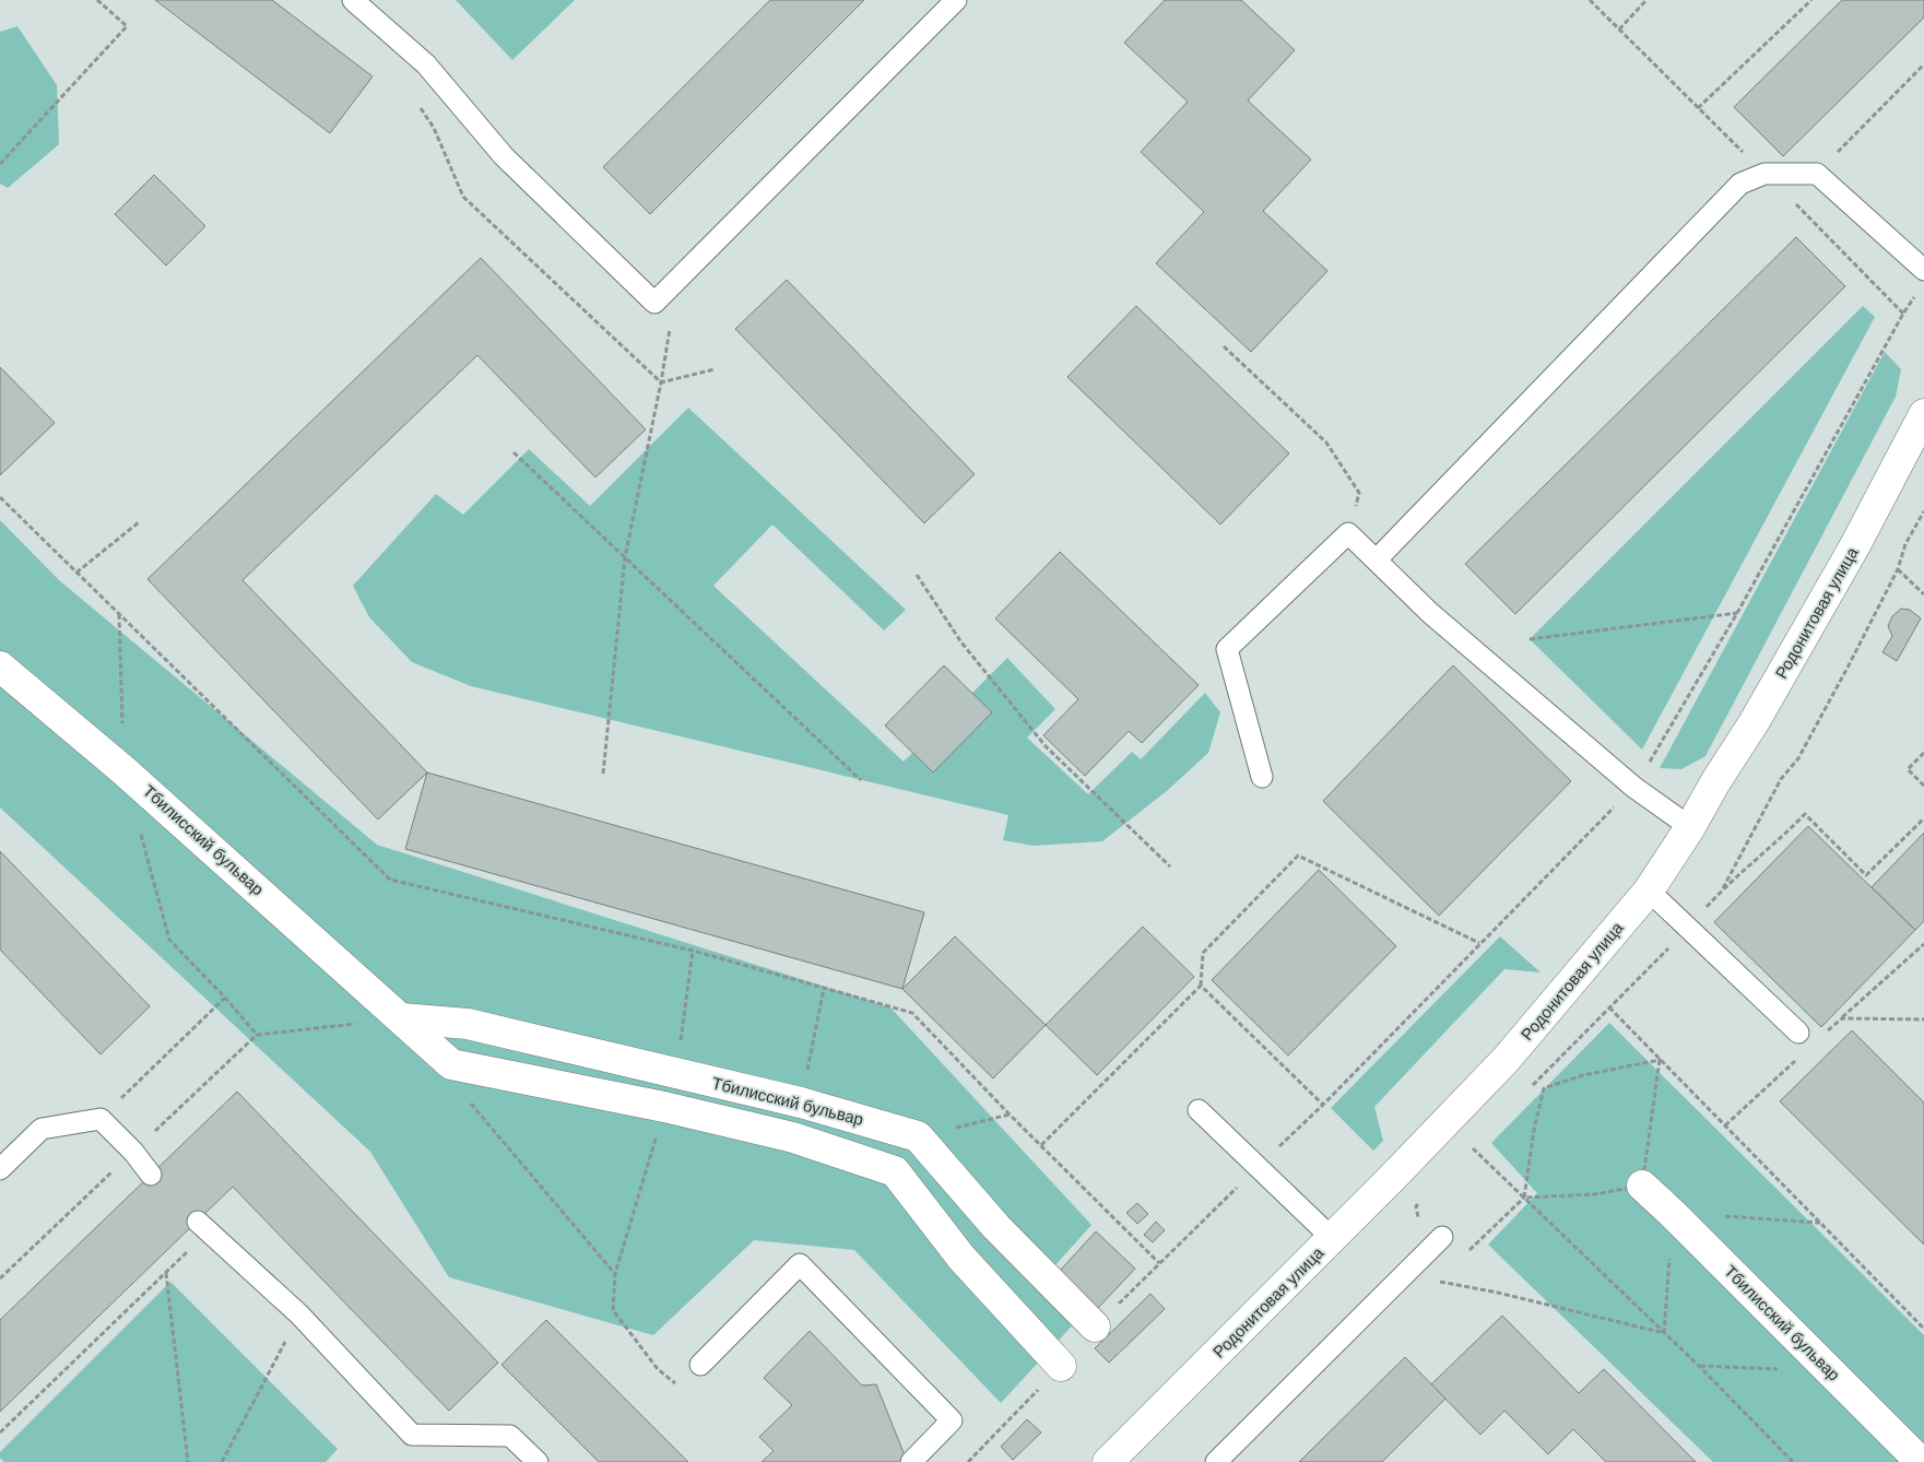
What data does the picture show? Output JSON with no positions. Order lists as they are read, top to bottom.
{
  "streets": {
    "street": ["Родонитовая улица", "Тбилисский бульвар"]
  }
}
